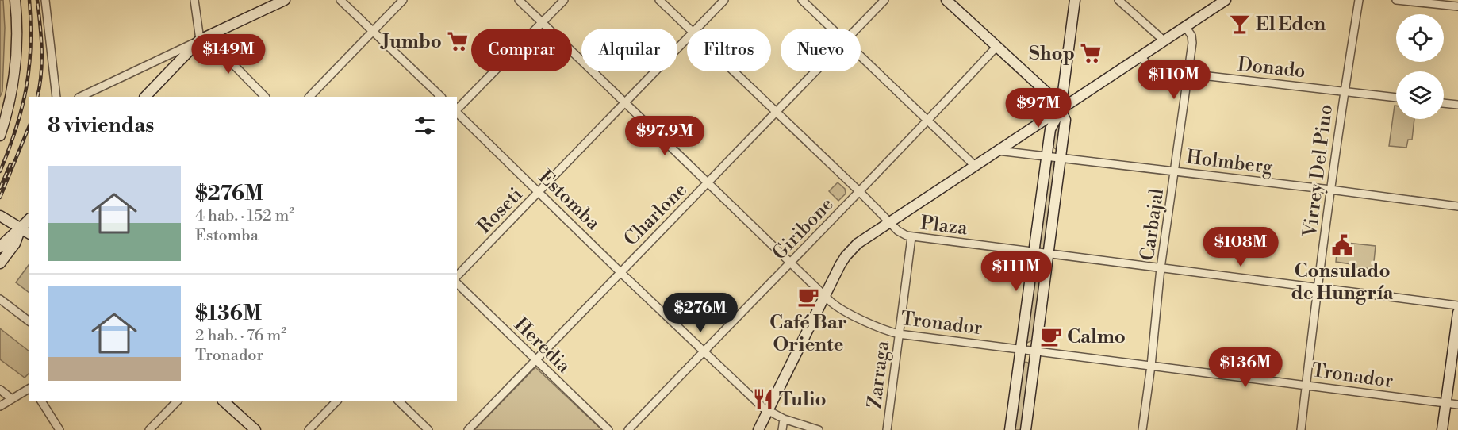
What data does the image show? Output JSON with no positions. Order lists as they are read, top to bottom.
{
  "streets": {
    "street": [
      "Donado",
      "Holmberg",
      "Virrey Del Pino",
      "Estomba",
      "Roseti",
      "Charlone",
      "Carbajal",
      "Plaza",
      "Giribone",
      "Tronador",
      "Heredia",
      "Zarraga"
    ]
  },
  "crossings": [
    ["Donado", "Virrey Del Pino"],
    ["Donado", "Carbajal"],
    ["Holmberg", "Virrey Del Pino"],
    ["Holmberg", "Carbajal"],
    ["Virrey Del Pino", "Plaza"],
    ["Virrey Del Pino", "Tronador"],
    ["Estomba", "Roseti"],
    ["Estomba", "Charlone"],
    ["Estomba", "Giribone"],
    ["Roseti", "Tronador"],
    ["Charlone", "Plaza"],
    ["Charlone", "Tronador"],
    ["Charlone", "Heredia"],
    ["Carbajal", "Plaza"],
    ["Carbajal", "Tronador"],
    ["Plaza", "Giribone"],
    ["Plaza", "Zarraga"],
    ["Giribone", "Tronador"],
    ["Tronador", "Zarraga"]
  ],
  "places": {
    "bar": ["El Eden"],
    "supermarket": ["Jumbo", "Shop"],
    "public building": ["Consulado de Hungría"],
    "cafe": ["Café Bar Oriente", "Calmo"],
    "restaurant": ["Tulio"]
  },
  "page": {
    "chip": [
      "Comprar",
      "Alquilar",
      "Filtros",
      "Nuevo"
    ],
    "price": [
      "$149M",
      "$110M",
      "$97M",
      "$97.9M",
      "$108M",
      "$111M",
      "$276M",
      "$136M"
    ],
    "heading": "8 viviendas",
    "list": [
      {
        "name": "$276M",
        "note": "4 hab. · 152 m² · Estomba"
      },
      {
        "name": "$136M",
        "note": "2 hab. · 76 m² · Tronador"
      }
    ]
  }
}
